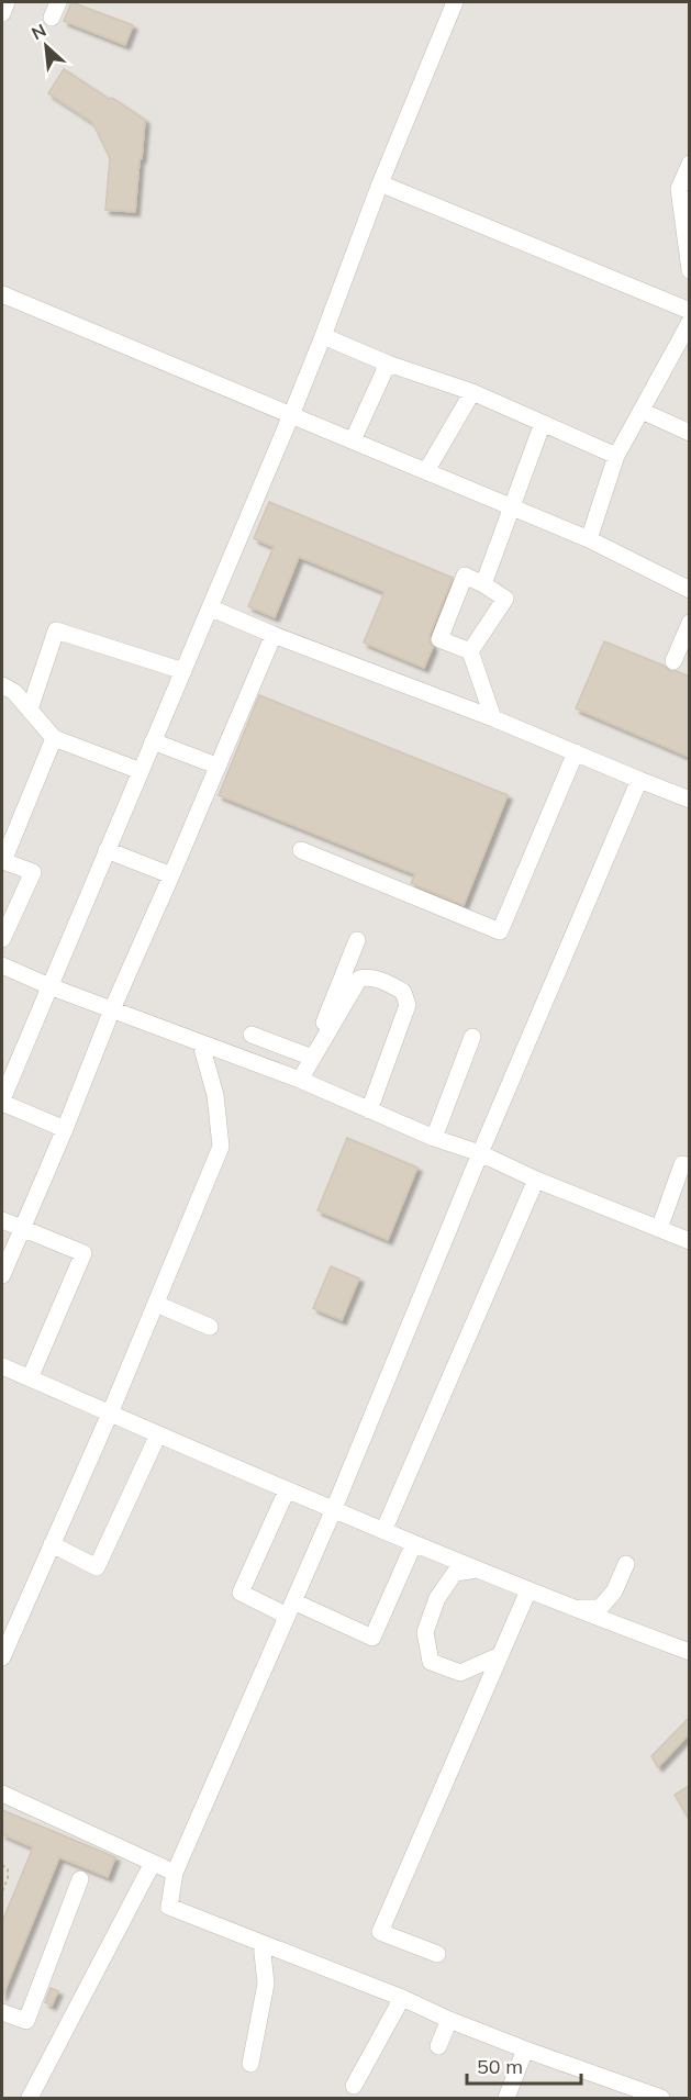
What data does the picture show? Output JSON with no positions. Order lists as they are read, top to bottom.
{
  "scale_bar": "50 m",
  "north": "top left"
}
